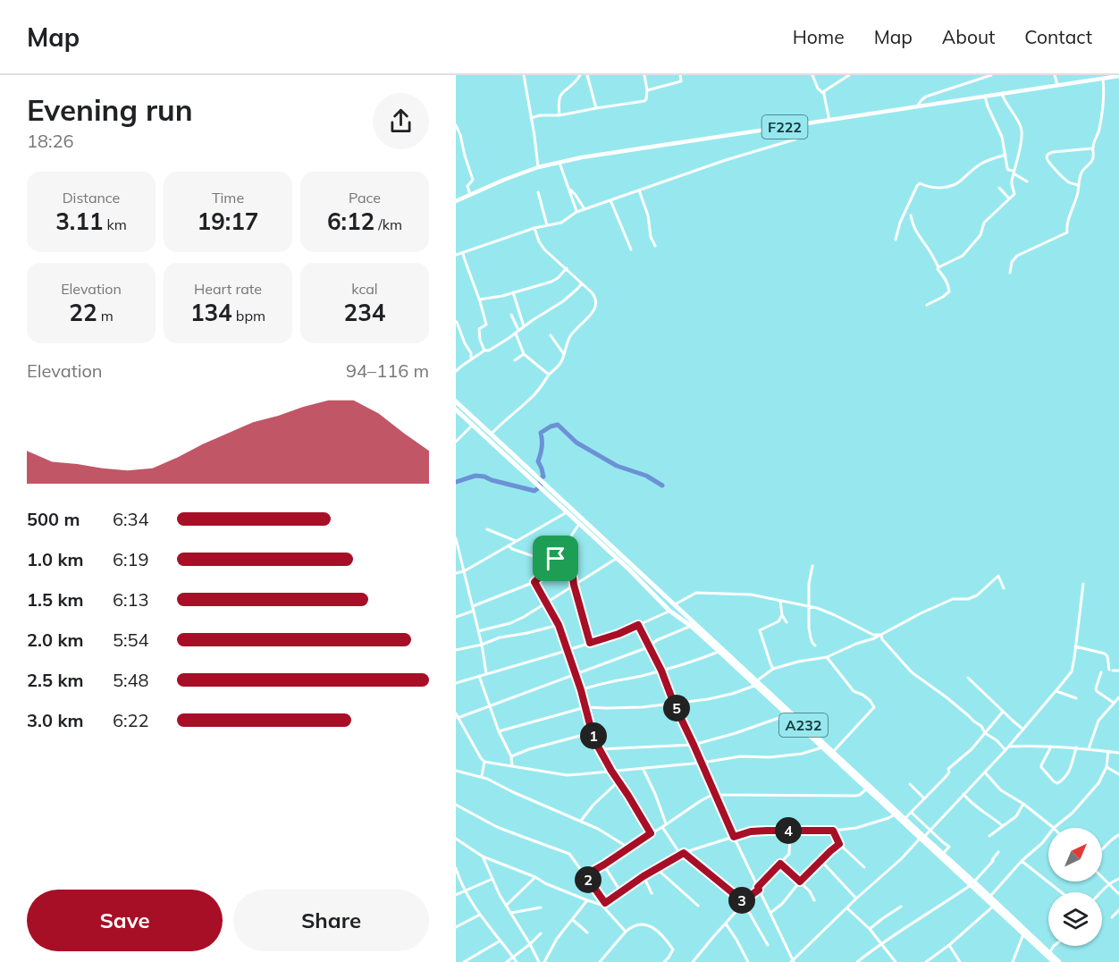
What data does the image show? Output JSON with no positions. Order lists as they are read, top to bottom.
{
  "streets": {
    "highway": ["A232"],
    "main road": ["F222"]
  },
  "north": "top right",
  "page": {
    "header": "Map",
    "nav": [
      "Home",
      "Map",
      "About",
      "Contact"
    ],
    "heading": ["Evening run", "18:26"],
    "stats": [
      ["Distance", "3.11 km"],
      ["Time", "19:17"],
      ["Pace", "6:12 /km"],
      ["Elevation", "22 m"],
      ["Heart rate", "134 bpm"],
      ["kcal", "234"]
    ],
    "chart": ["Elevation", "94–116 m"],
    "list": [
      {
        "name": "500 m",
        "note": "6:34"
      },
      {
        "name": "1.0 km",
        "note": "6:19"
      },
      {
        "name": "1.5 km",
        "note": "6:13"
      },
      {
        "name": "2.0 km",
        "note": "5:54"
      },
      {
        "name": "2.5 km",
        "note": "5:48"
      },
      {
        "name": "3.0 km",
        "note": "6:22"
      }
    ],
    "pins": [
      "5",
      "1",
      "4",
      "2",
      "3"
    ],
    "buttons": ["Save", "Share"]
  }
}
